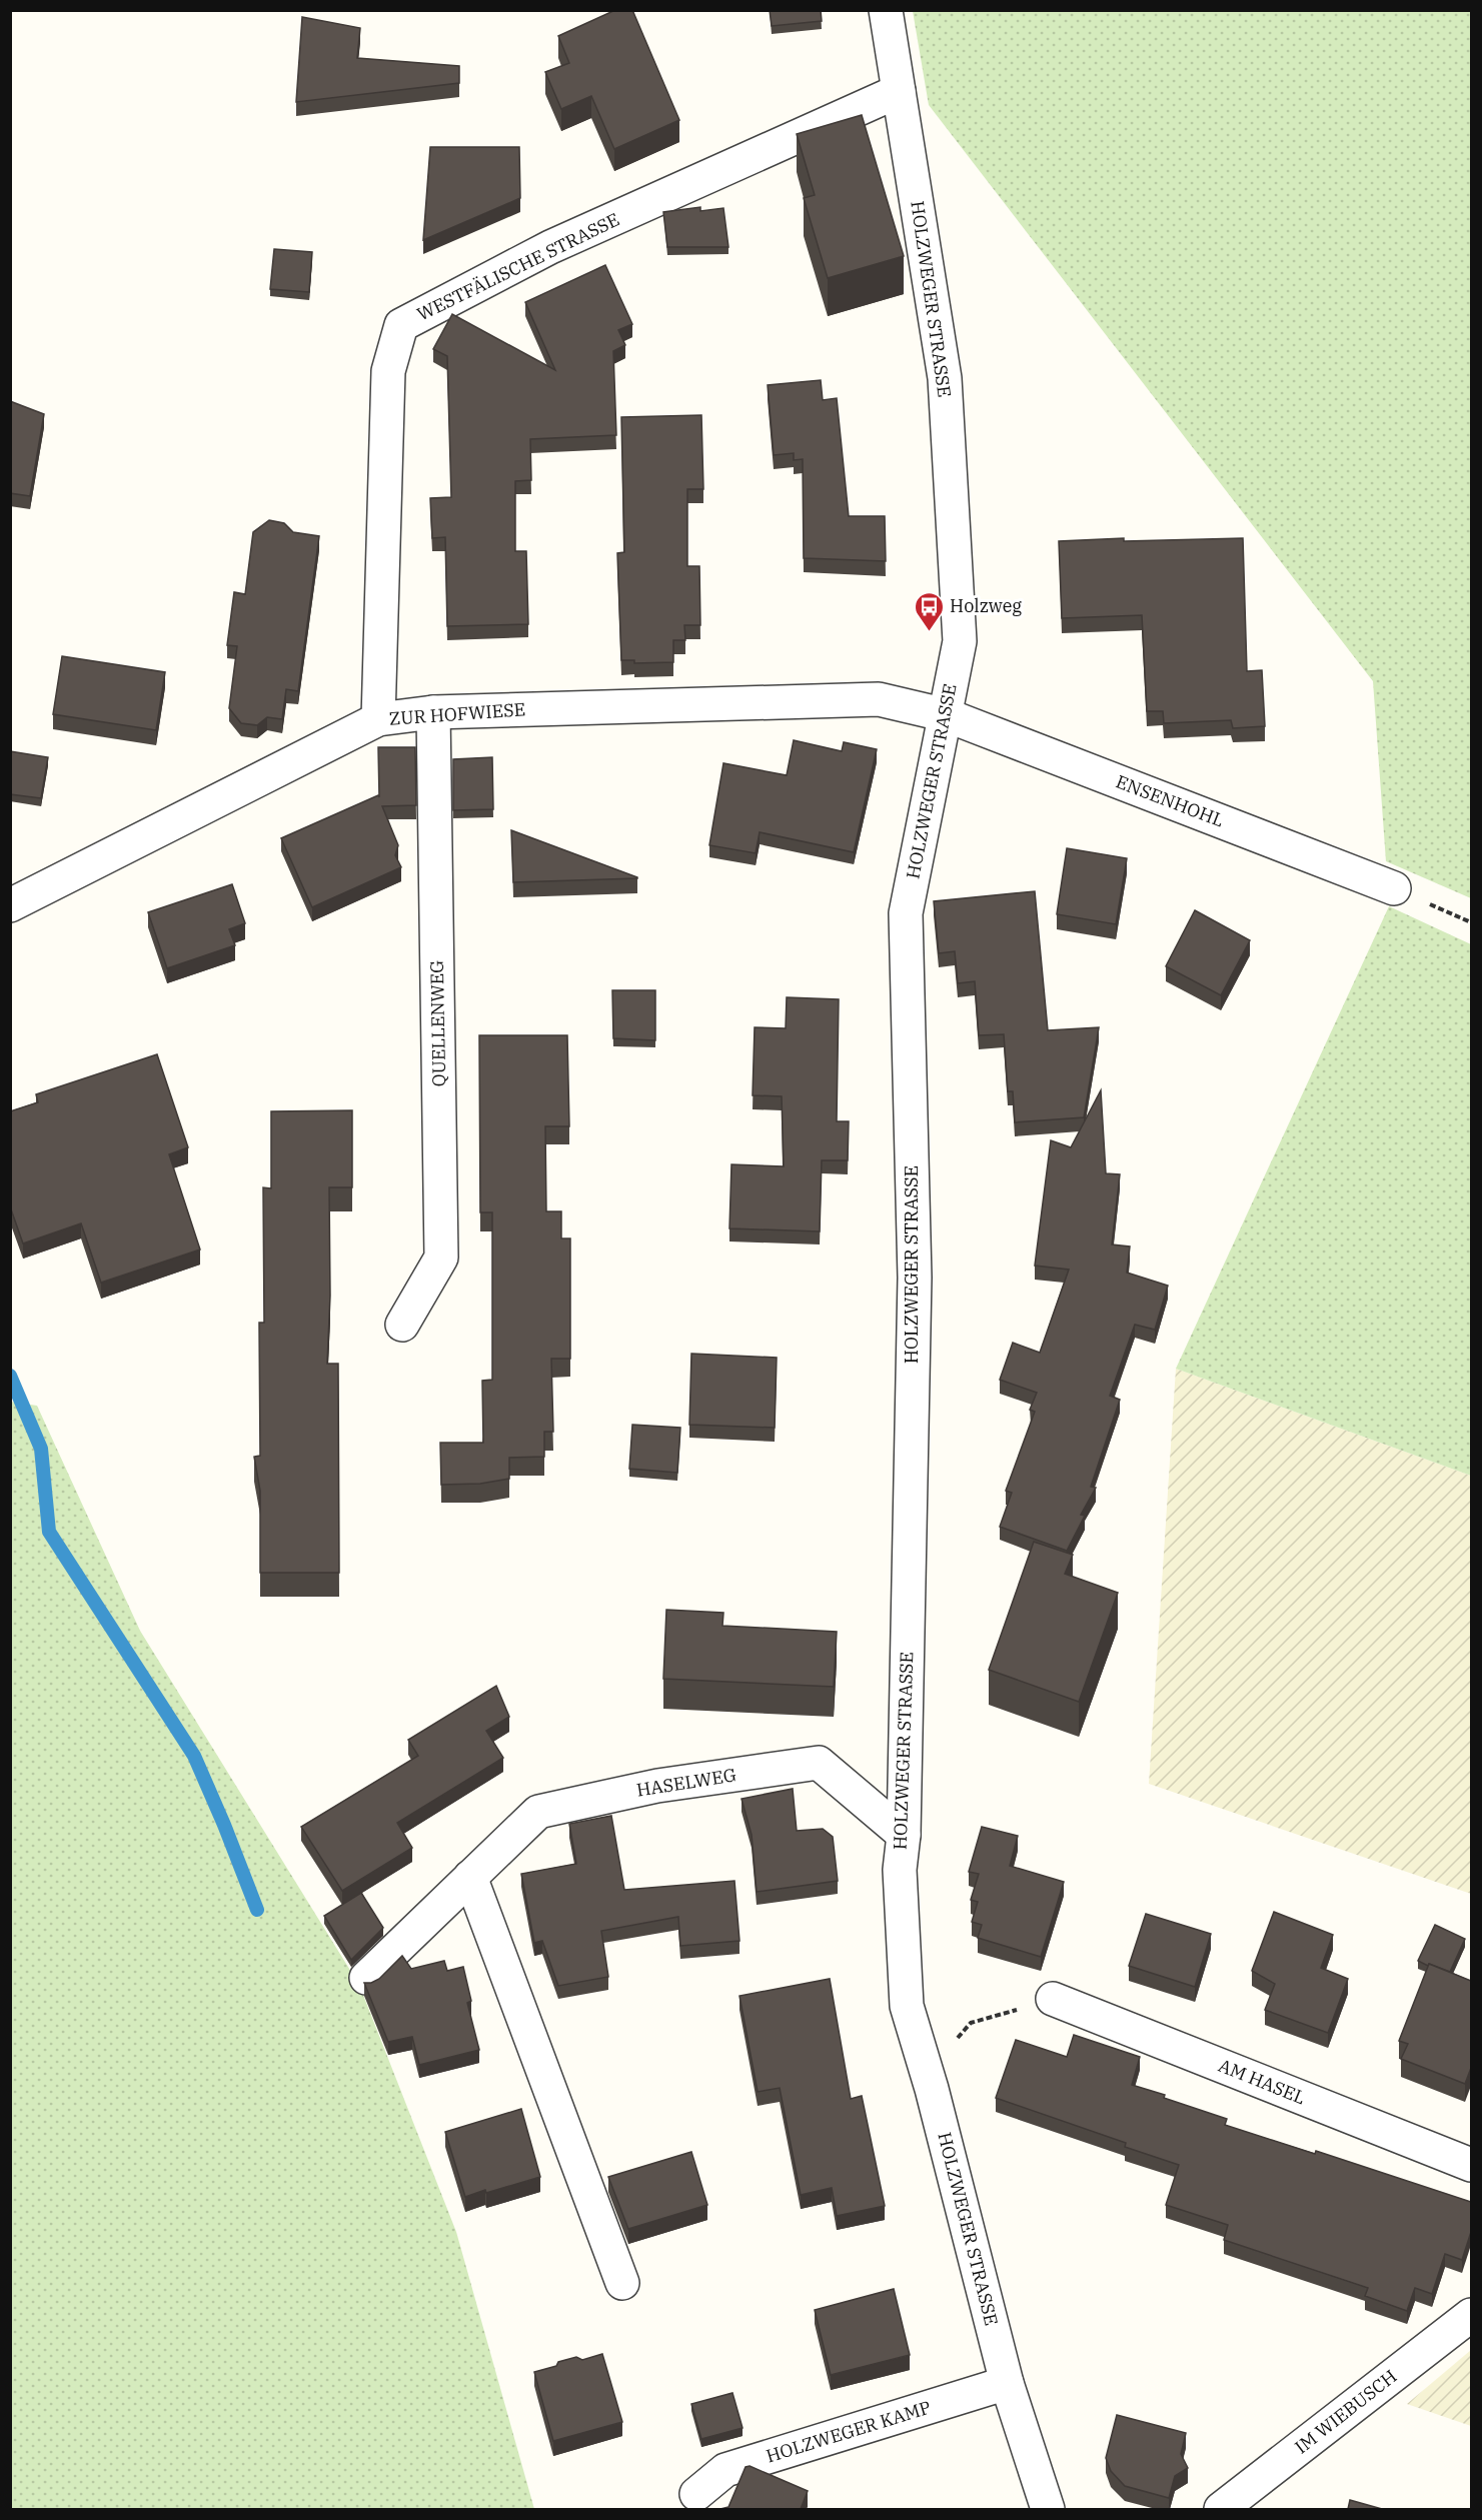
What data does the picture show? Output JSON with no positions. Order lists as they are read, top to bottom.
{
  "streets": {
    "street": [
      "WESTFÄLISCHE STRASSE",
      "HOLZWEGER STRASSE",
      "ZUR HOFWIESE",
      "ENSENHOHL",
      "QUELLENWEG",
      "HASELWEG",
      "AM HASEL",
      "IM WIEBUSCH",
      "HOLZWEGER KAMP"
    ]
  },
  "crossings": [
    ["WESTFÄLISCHE STRASSE", "HOLZWEGER STRASSE"],
    ["WESTFÄLISCHE STRASSE", "ZUR HOFWIESE"],
    ["HOLZWEGER STRASSE", "ZUR HOFWIESE"],
    ["HOLZWEGER STRASSE", "ENSENHOHL"],
    ["HOLZWEGER STRASSE", "HASELWEG"],
    ["HOLZWEGER STRASSE", "HOLZWEGER KAMP"],
    ["ZUR HOFWIESE", "ENSENHOHL"],
    ["ZUR HOFWIESE", "QUELLENWEG"]
  ],
  "places": {
    "bus stop": ["Holzweg"]
  }
}
